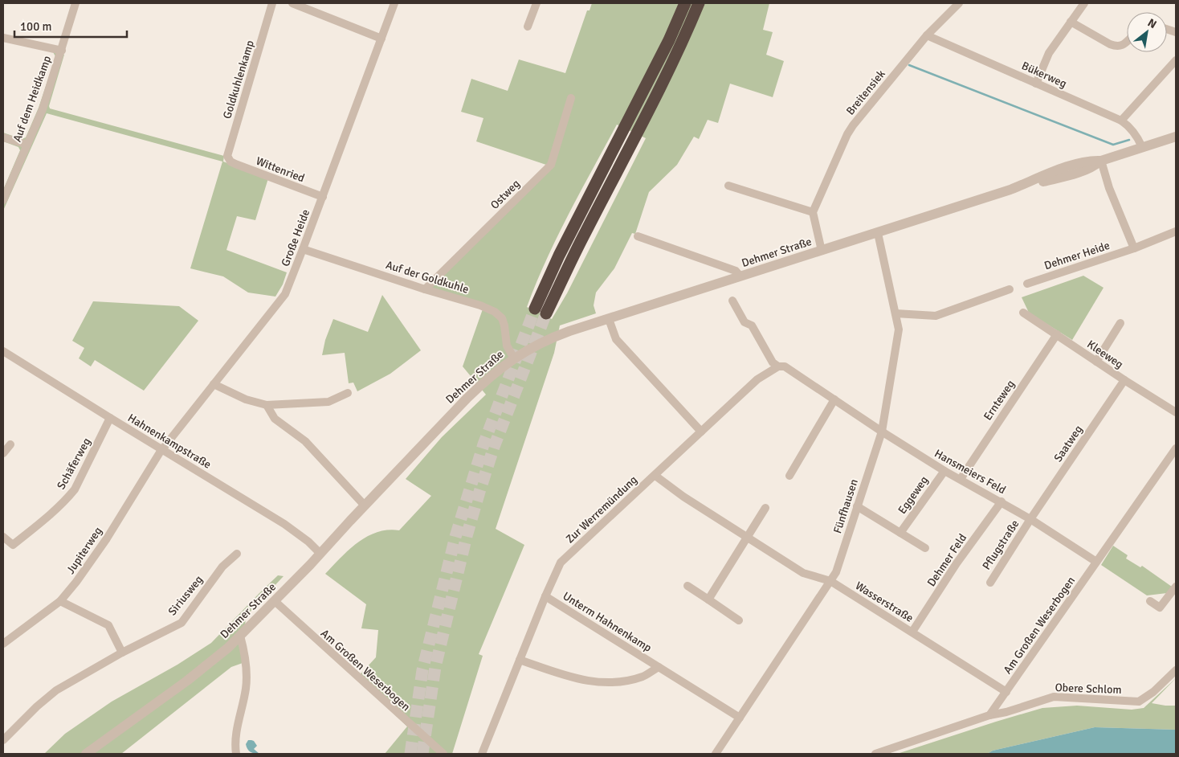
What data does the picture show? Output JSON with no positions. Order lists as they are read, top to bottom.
{
  "streets": {
    "street": [
      "Bükerweg",
      "Goldkuhlenkamp",
      "Breitensiek",
      "Auf dem Heidkamp",
      "Wittenried",
      "Ostweg",
      "Große Heide",
      "Dehmer Straße",
      "Dehmer Heide",
      "Auf der Goldkuhle",
      "Kleeweg",
      "Ernteweg",
      "Hahnenkampstraße",
      "Saatweg",
      "Schäferweg",
      "Hansmeiers Feld",
      "Eggeweg",
      "Fünfhausen",
      "Zur Werremündung",
      "Pflugstraße",
      "Jupiterweg",
      "Dehmer Feld",
      "Siriusweg",
      "Wasserstraße",
      "Unterm Hahnenkamp",
      "Am Großen Weserbogen",
      "Obere Schlom"
    ]
  },
  "crossings": [
    ["Bükerweg", "Breitensiek"],
    ["Bükerweg", "Dehmer Straße"],
    ["Goldkuhlenkamp", "Wittenried"],
    ["Wittenried", "Große Heide"],
    ["Ostweg", "Auf der Goldkuhle"],
    ["Große Heide", "Auf der Goldkuhle"],
    ["Große Heide", "Hahnenkampstraße"],
    ["Große Heide", "Jupiterweg"],
    ["Dehmer Straße", "Auf der Goldkuhle"],
    ["Dehmer Straße", "Hahnenkampstraße"],
    ["Dehmer Straße", "Fünfhausen"],
    ["Dehmer Straße", "Am Großen Weserbogen"],
    ["Kleeweg", "Ernteweg"],
    ["Kleeweg", "Saatweg"],
    ["Ernteweg", "Hansmeiers Feld"],
    ["Hahnenkampstraße", "Schäferweg"],
    ["Hahnenkampstraße", "Jupiterweg"],
    ["Saatweg", "Hansmeiers Feld"],
    ["Saatweg", "Pflugstraße"],
    ["Hansmeiers Feld", "Eggeweg"],
    ["Hansmeiers Feld", "Fünfhausen"],
    ["Hansmeiers Feld", "Pflugstraße"],
    ["Hansmeiers Feld", "Dehmer Feld"],
    ["Hansmeiers Feld", "Am Großen Weserbogen"],
    ["Fünfhausen", "Wasserstraße"],
    ["Fünfhausen", "Unterm Hahnenkamp"],
    ["Zur Werremündung", "Wasserstraße"],
    ["Zur Werremündung", "Unterm Hahnenkamp"],
    ["Dehmer Feld", "Wasserstraße"],
    ["Wasserstraße", "Am Großen Weserbogen"],
    ["Am Großen Weserbogen", "Obere Schlom"]
  ],
  "scale_bar": "100 m",
  "north": "top right"
}
